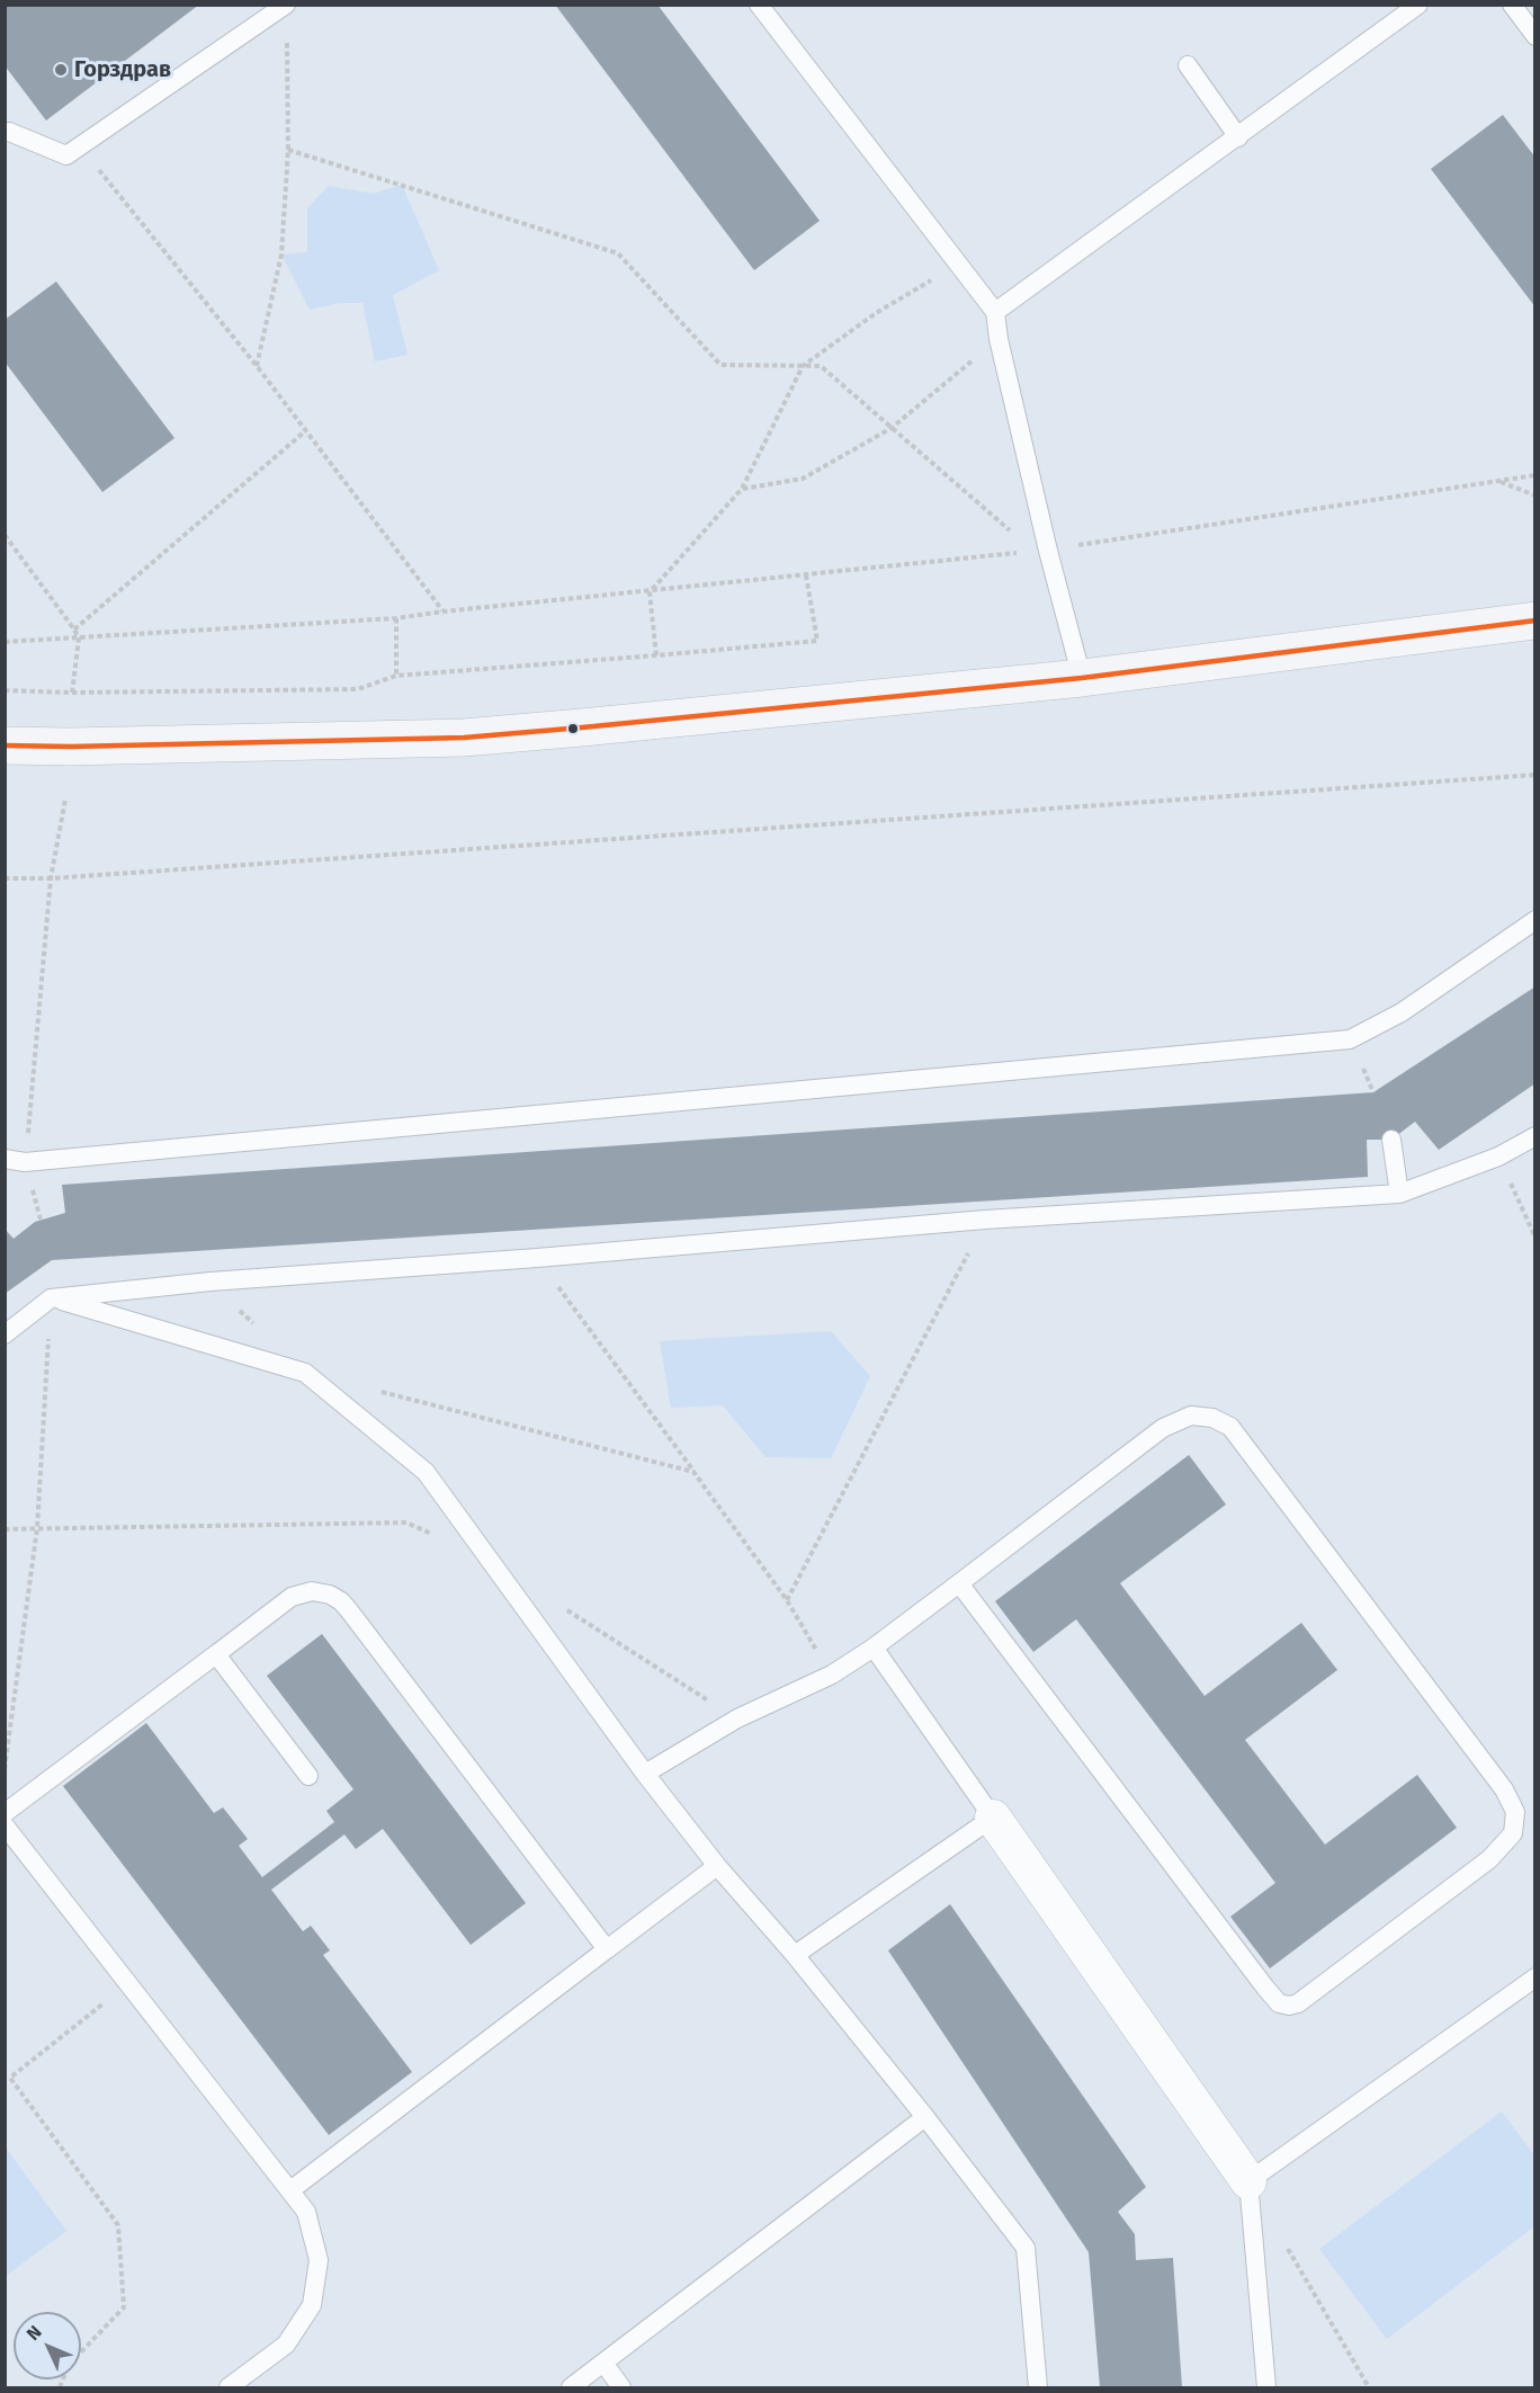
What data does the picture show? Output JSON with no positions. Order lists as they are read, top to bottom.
{
  "places": ["Горздрав"],
  "north": "top left"
}
